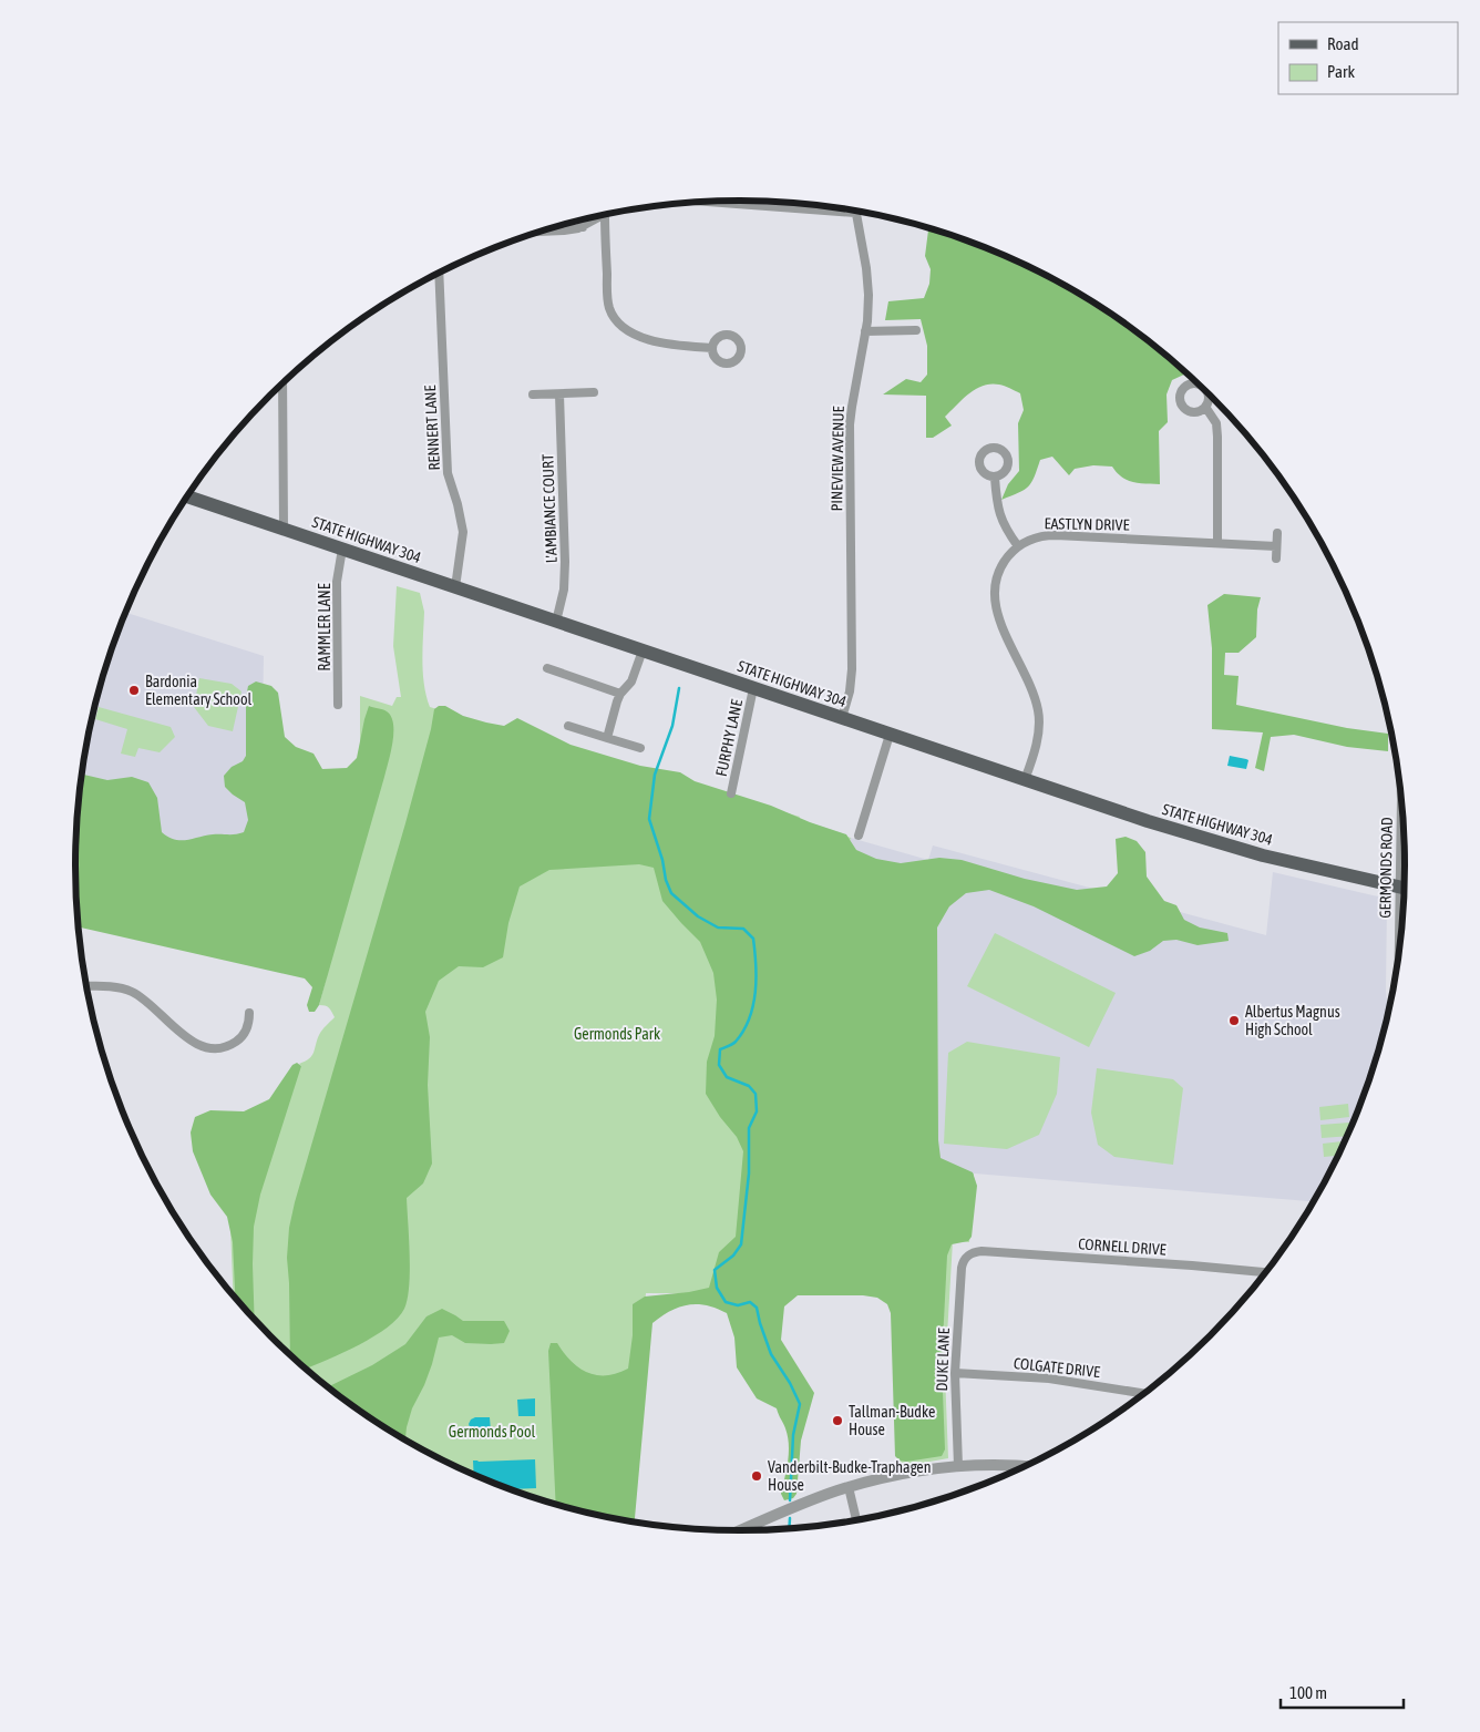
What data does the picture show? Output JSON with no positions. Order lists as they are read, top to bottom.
{
  "streets": {
    "main road": ["STATE HIGHWAY 304"],
    "street": [
      "RENNERT LANE",
      "PINEVIEW AVENUE",
      "L'AMBIANCE COURT",
      "EASTLYN DRIVE",
      "RAMMLER LANE",
      "FURPHY LANE",
      "CORNELL DRIVE",
      "DUKE LANE",
      "COLGATE DRIVE"
    ]
  },
  "crossings": [
    ["RENNERT LANE", "STATE HIGHWAY 304"],
    ["PINEVIEW AVENUE", "STATE HIGHWAY 304"],
    ["L'AMBIANCE COURT", "STATE HIGHWAY 304"],
    ["EASTLYN DRIVE", "STATE HIGHWAY 304"],
    ["STATE HIGHWAY 304", "RAMMLER LANE"],
    ["STATE HIGHWAY 304", "FURPHY LANE"],
    ["CORNELL DRIVE", "DUKE LANE"],
    ["DUKE LANE", "COLGATE DRIVE"]
  ],
  "parks": ["Germonds Park", "Germonds Pool"],
  "places": [
    "Bardonia Elementary School",
    "Albertus Magnus High School",
    "Tallman-Budke House",
    "Vanderbilt-Budke-Traphagen House"
  ],
  "legend": ["Road", "Park"],
  "scale_bar": "100 m"
}
